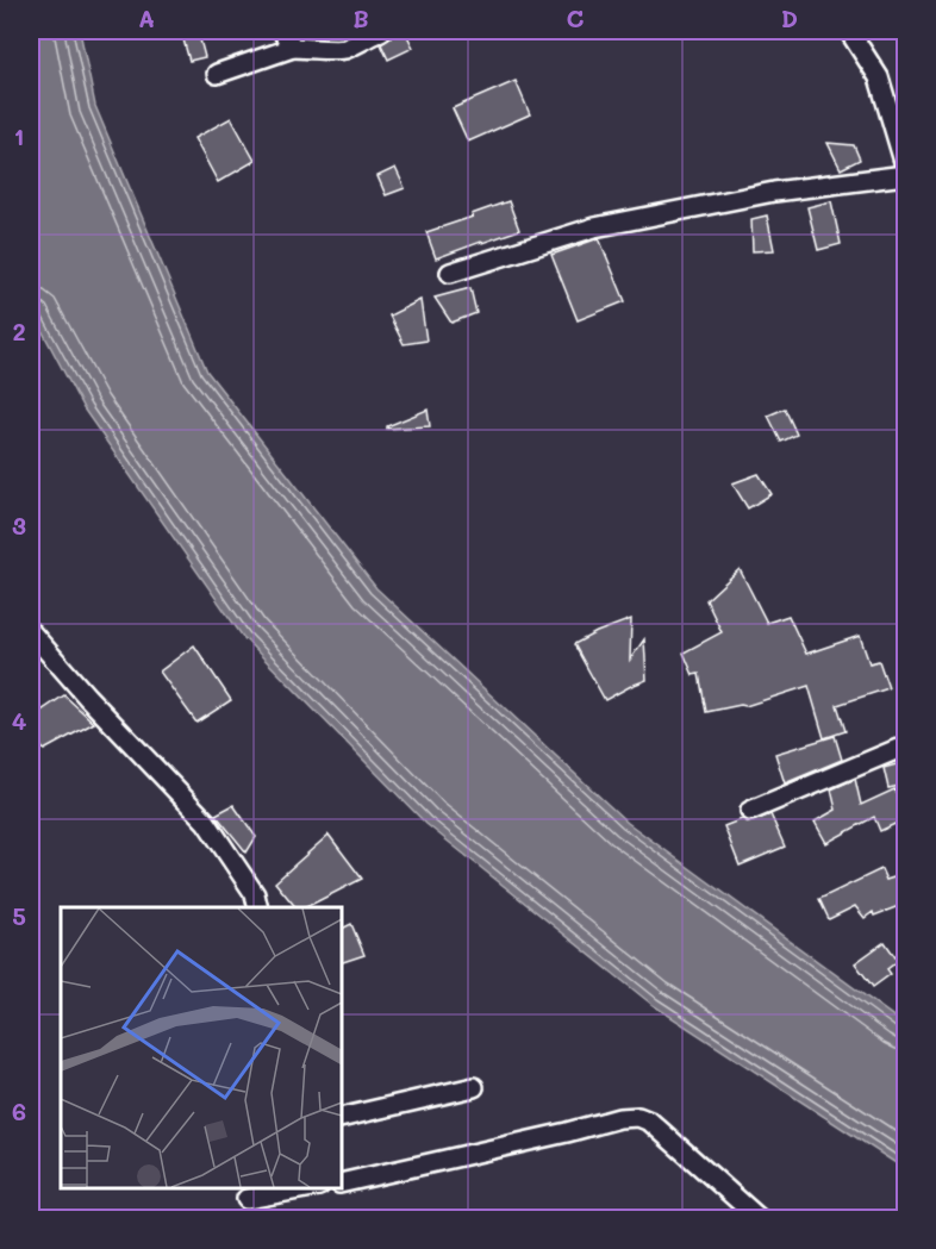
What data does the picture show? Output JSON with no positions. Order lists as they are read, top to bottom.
{
  "grid": {
    "columns": [
      "A",
      "B",
      "C",
      "D"
    ],
    "rows": [
      "1",
      "2",
      "3",
      "4",
      "5",
      "6"
    ]
  }
}
